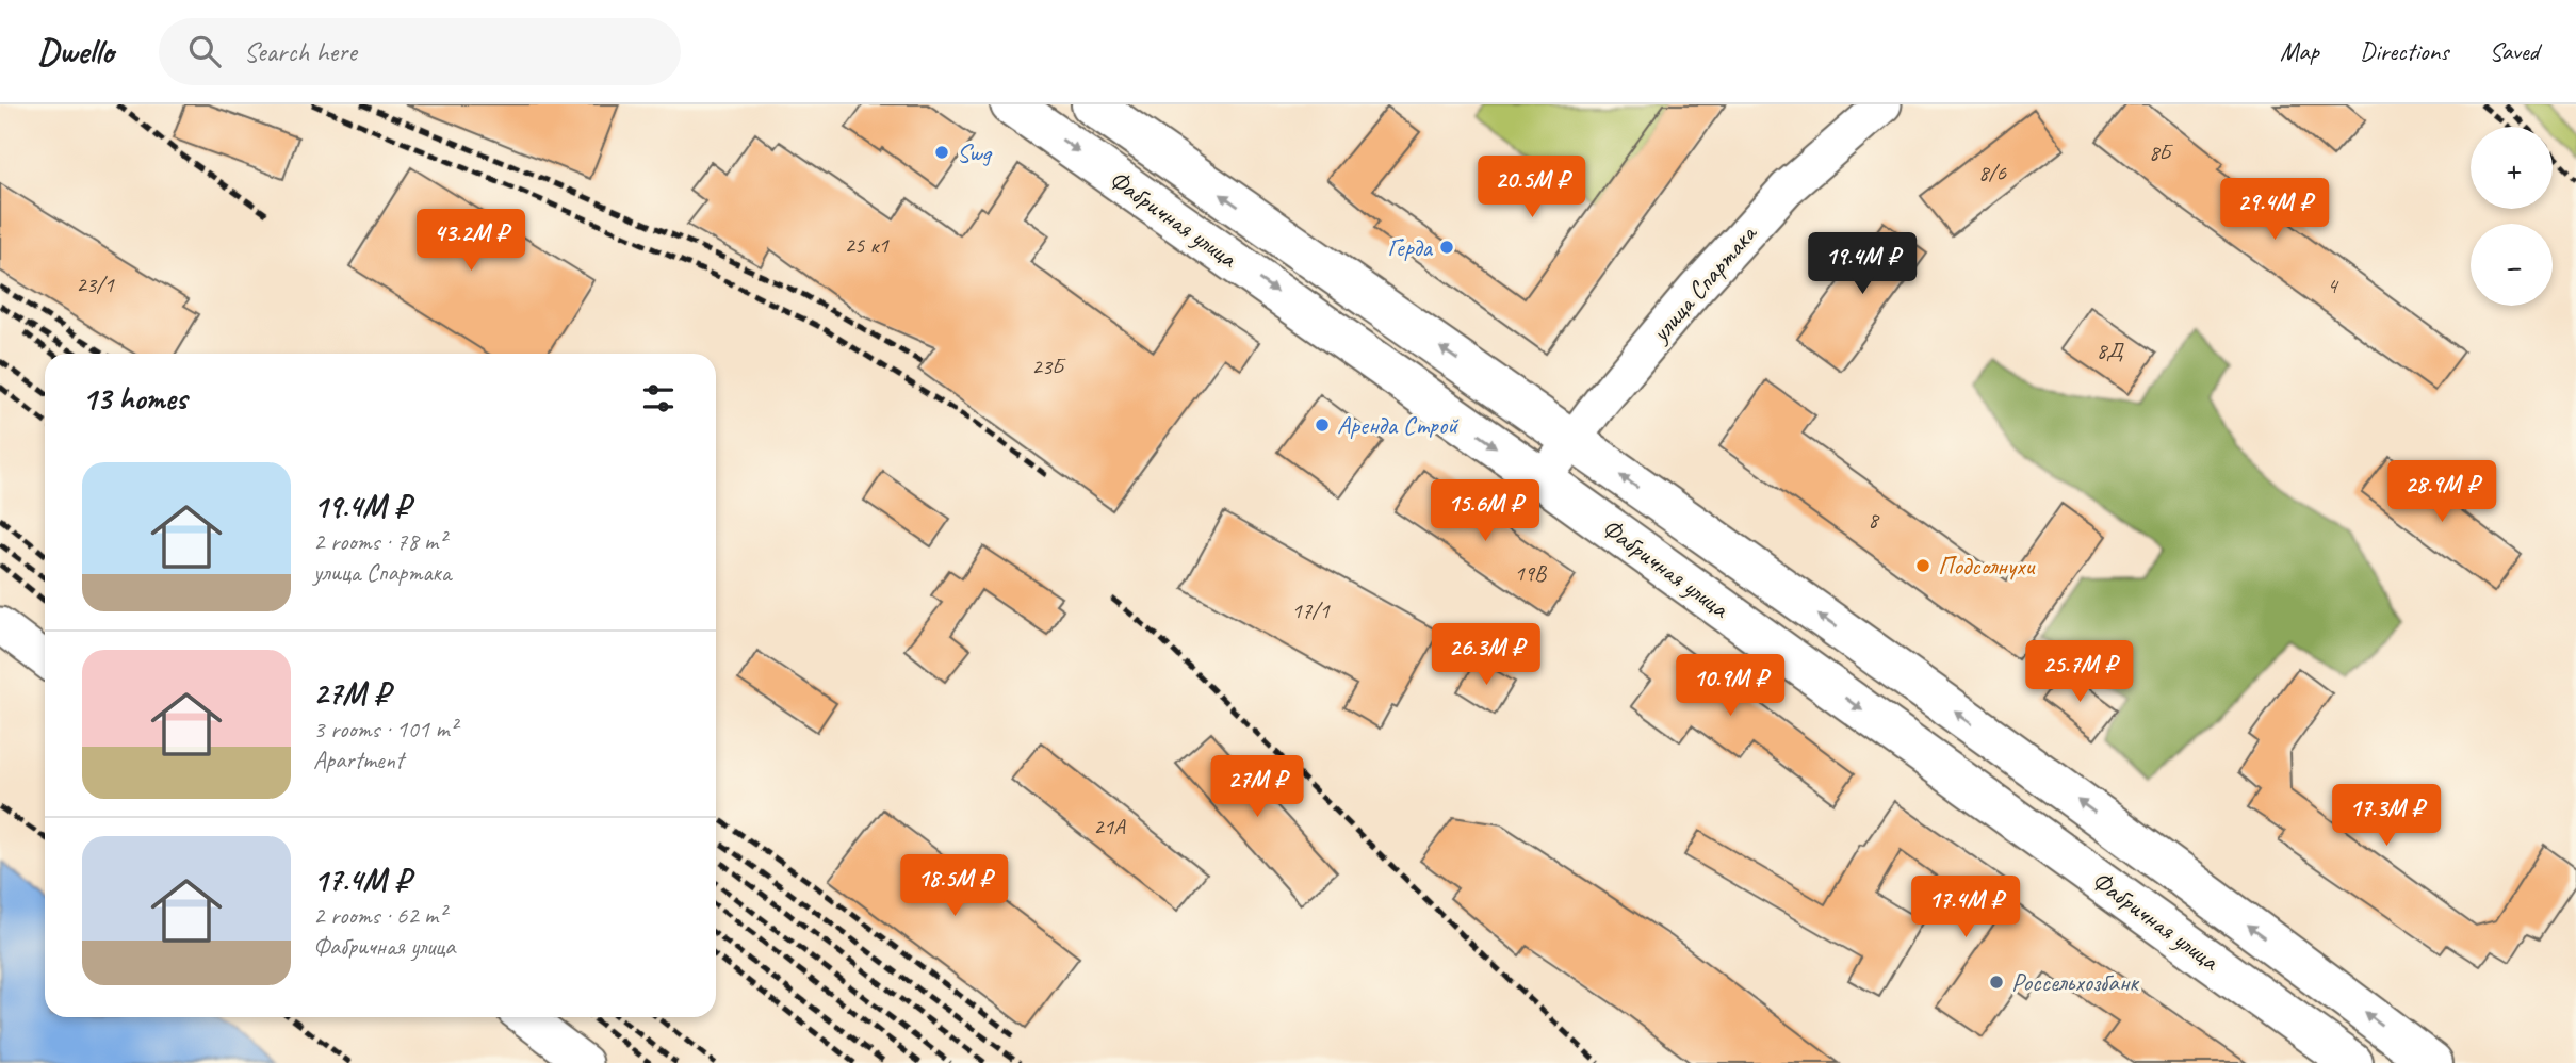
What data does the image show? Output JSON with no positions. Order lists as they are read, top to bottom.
{
  "streets": {
    "main road": ["Фабричная улица"],
    "street": ["улица Спартака"]
  },
  "crossings": [
    ["Фабричная улица", "улица Спартака"]
  ],
  "places": [
    "Swg",
    "Герда",
    "Аренда Строй",
    "Подсолнухи",
    "Россельхозбанк"
  ],
  "house_numbers": [
    "8Б",
    "8/6",
    "25 к1",
    "23/1",
    "4",
    "8Д",
    "23Б",
    "8",
    "19В",
    "17/1",
    "21А"
  ],
  "page": {
    "header": "Dwello",
    "search": "Search here",
    "nav": ["Map", "Directions", "Saved"],
    "map_buttons": ["+", "−"],
    "price": [
      "20.5M ₽",
      "29.4M ₽",
      "43.2M ₽",
      "19.4M ₽",
      "28.9M ₽",
      "15.6M ₽",
      "26.3M ₽",
      "25.7M ₽",
      "10.9M ₽",
      "27M ₽",
      "17.3M ₽",
      "18.5M ₽",
      "17.4M ₽"
    ],
    "heading": "13 homes",
    "list": [
      {
        "name": "19.4M ₽",
        "note": "2 rooms · 78 m² · улица Спартака"
      },
      {
        "name": "27M ₽",
        "note": "3 rooms · 101 m² · Apartment"
      },
      {
        "name": "17.4M ₽",
        "note": "2 rooms · 62 m² · Фабричная улица"
      }
    ]
  }
}
